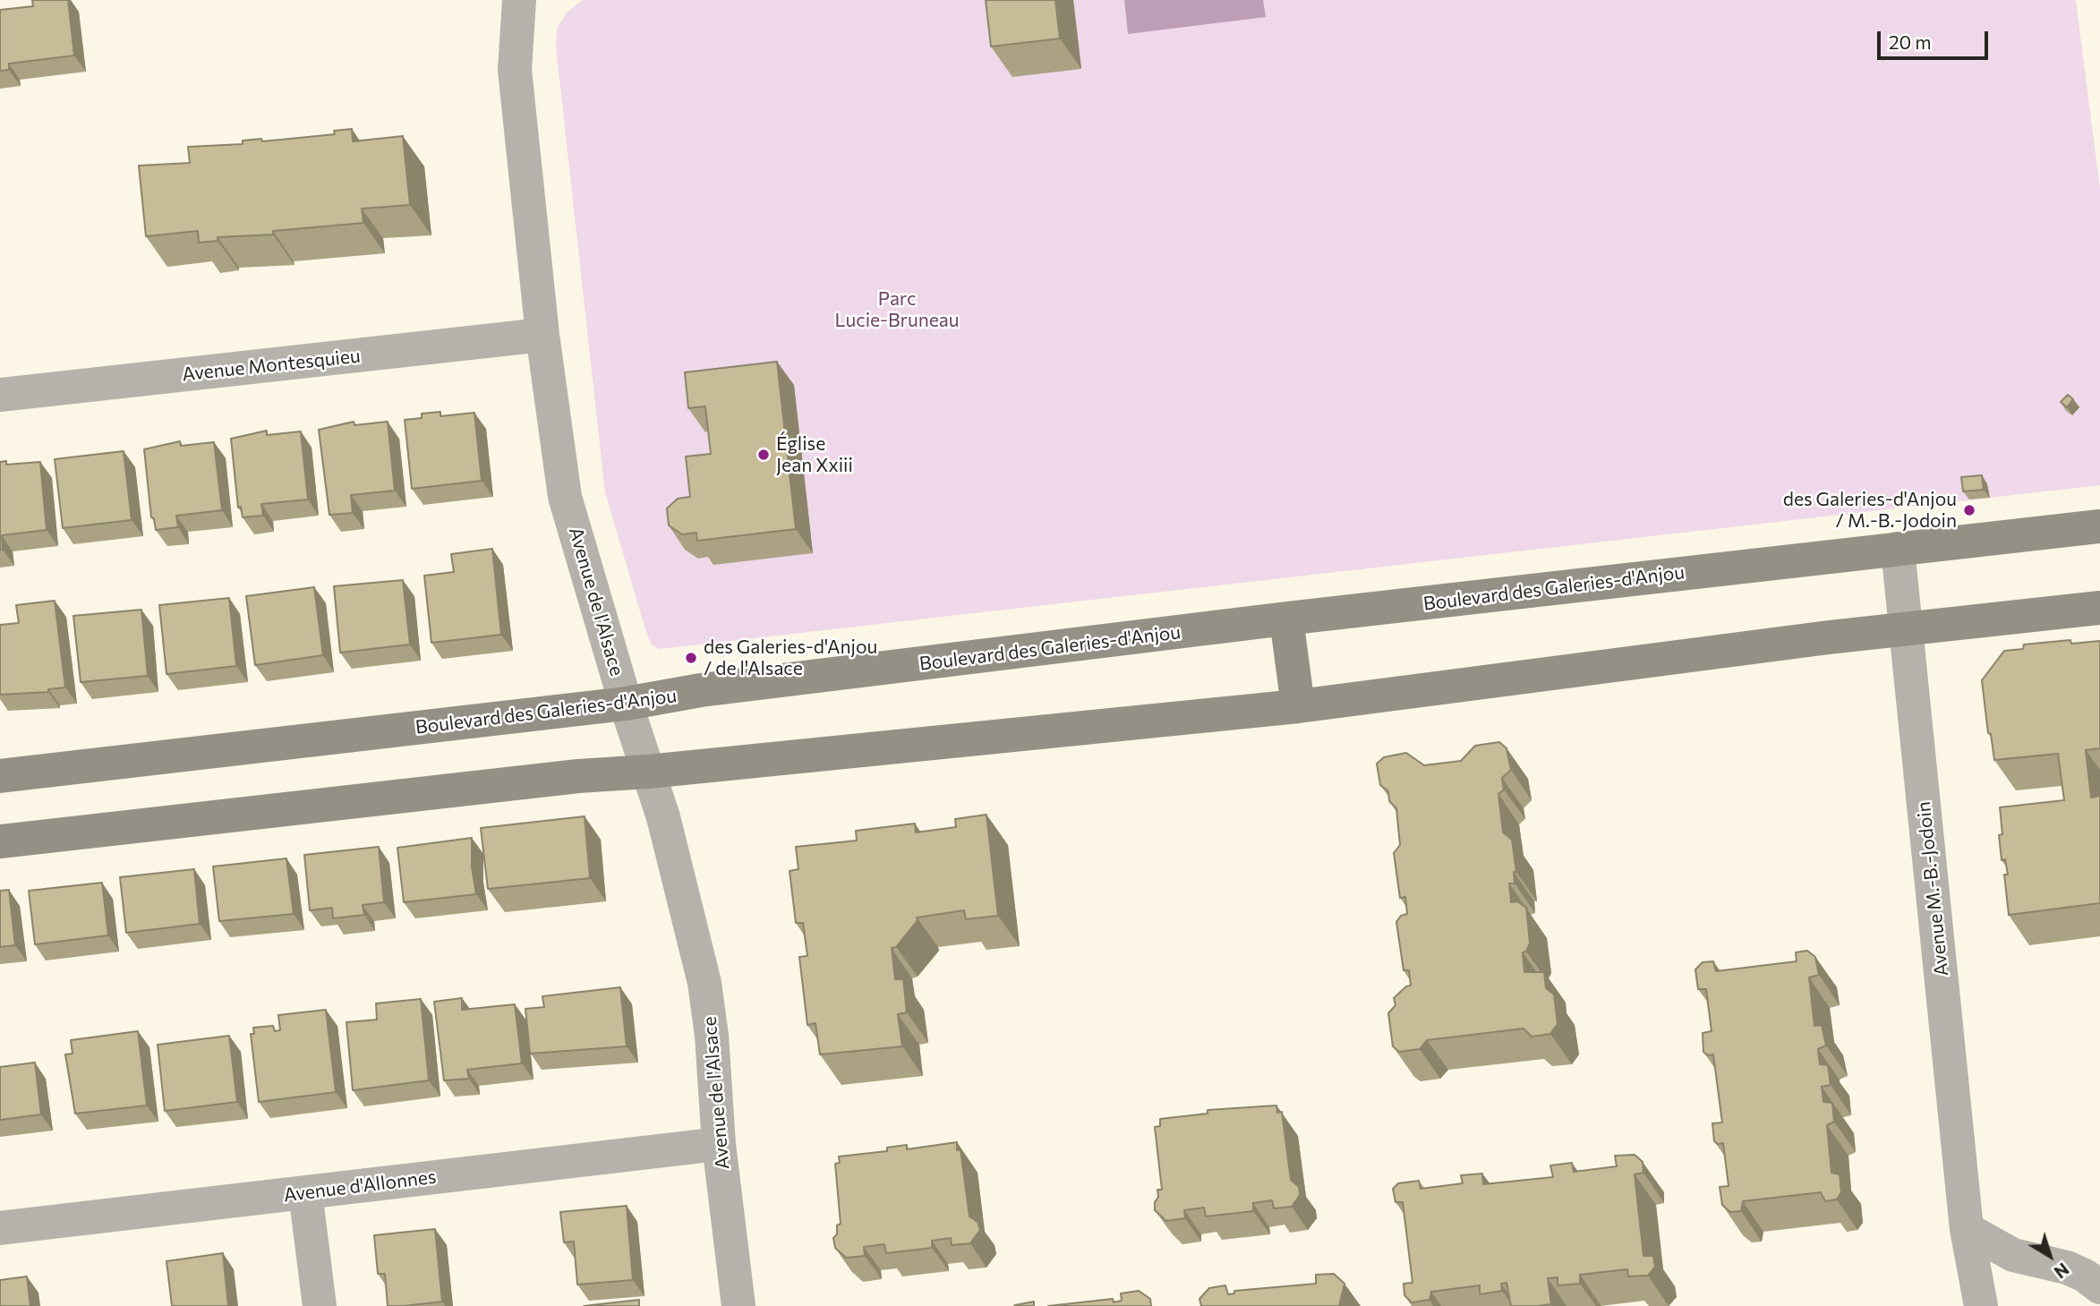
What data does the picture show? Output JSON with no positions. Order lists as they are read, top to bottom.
{
  "streets": {
    "street": [
      "Avenue Montesquieu",
      "Boulevard des Galeries-d'Anjou",
      "Avenue de l'Alsace",
      "Avenue M.-B.-Jodoin",
      "Avenue d'Allonnes"
    ]
  },
  "crossings": [
    ["Avenue Montesquieu", "Avenue de l'Alsace"],
    ["Boulevard des Galeries-d'Anjou", "Avenue de l'Alsace"],
    ["Boulevard des Galeries-d'Anjou", "Avenue M.-B.-Jodoin"],
    ["Avenue de l'Alsace", "Avenue d'Allonnes"]
  ],
  "parks": ["Parc Lucie-Bruneau"],
  "places": ["Église Jean Xxiii", "des Galeries-d'Anjou / M.-B.-Jodoin", "des Galeries-d'Anjou / de l'Alsace"],
  "scale_bar": "20 m",
  "north": "bottom right"
}
